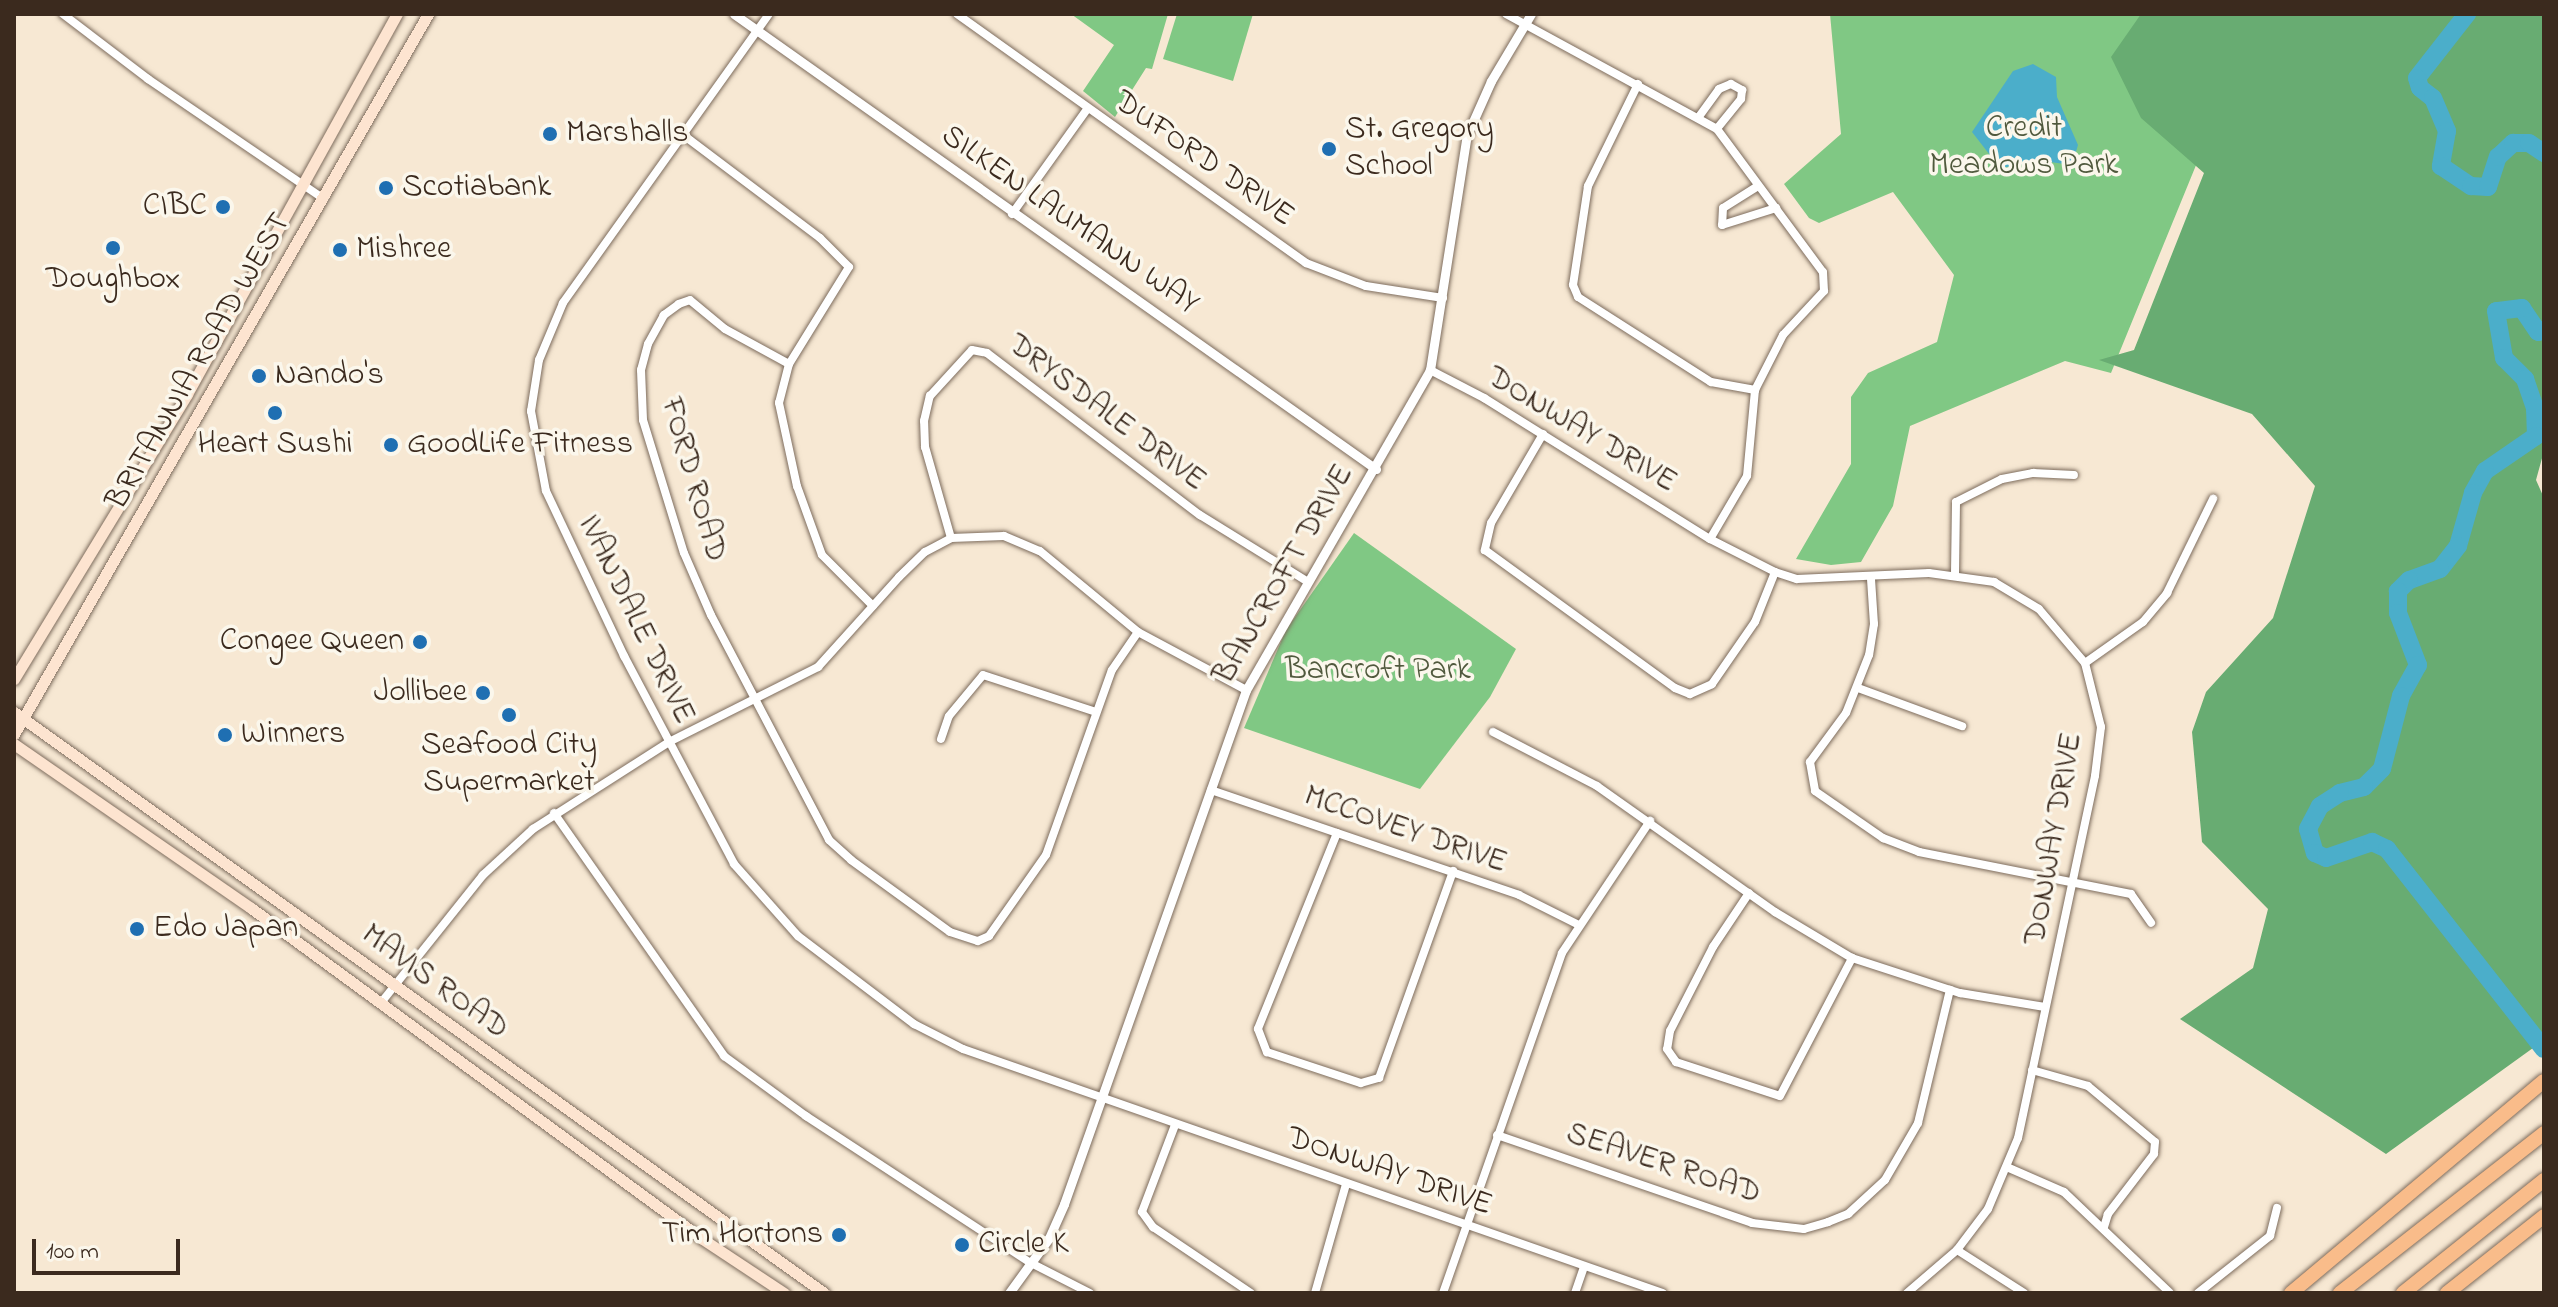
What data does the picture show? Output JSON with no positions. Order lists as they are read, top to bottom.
{
  "streets": {
    "main road": ["BRITANNIA ROAD WEST", "MAVIS ROAD"],
    "street": [
      "DUFORD DRIVE",
      "SILKEN LAUMANN WAY",
      "DRYSDALE DRIVE",
      "DONWAY DRIVE",
      "FORD ROAD",
      "BANCROFT DRIVE",
      "IVANDALE DRIVE",
      "MCCOVEY DRIVE",
      "SEAVER ROAD"
    ]
  },
  "crossings": [
    ["DUFORD DRIVE", "BANCROFT DRIVE"],
    ["SILKEN LAUMANN WAY", "BANCROFT DRIVE"],
    ["SILKEN LAUMANN WAY", "IVANDALE DRIVE"],
    ["BRITANNIA ROAD WEST", "MAVIS ROAD"],
    ["DRYSDALE DRIVE", "BANCROFT DRIVE"],
    ["DONWAY DRIVE", "BANCROFT DRIVE"],
    ["DONWAY DRIVE", "IVANDALE DRIVE"],
    ["BANCROFT DRIVE", "IVANDALE DRIVE"],
    ["BANCROFT DRIVE", "MCCOVEY DRIVE"]
  ],
  "parks": ["Credit Meadows Park", "Bancroft Park"],
  "places": [
    "Marshalls",
    "St. Gregory School",
    "Scotiabank",
    "CIBC",
    "Doughbox",
    "Mishree",
    "Nando's",
    "Heart Sushi",
    "GoodLife Fitness",
    "Congee Queen",
    "Jollibee",
    "Seafood City Supermarket",
    "Winners",
    "Edo Japan",
    "Tim Hortons",
    "Circle K"
  ],
  "scale_bar": "100 m"
}
